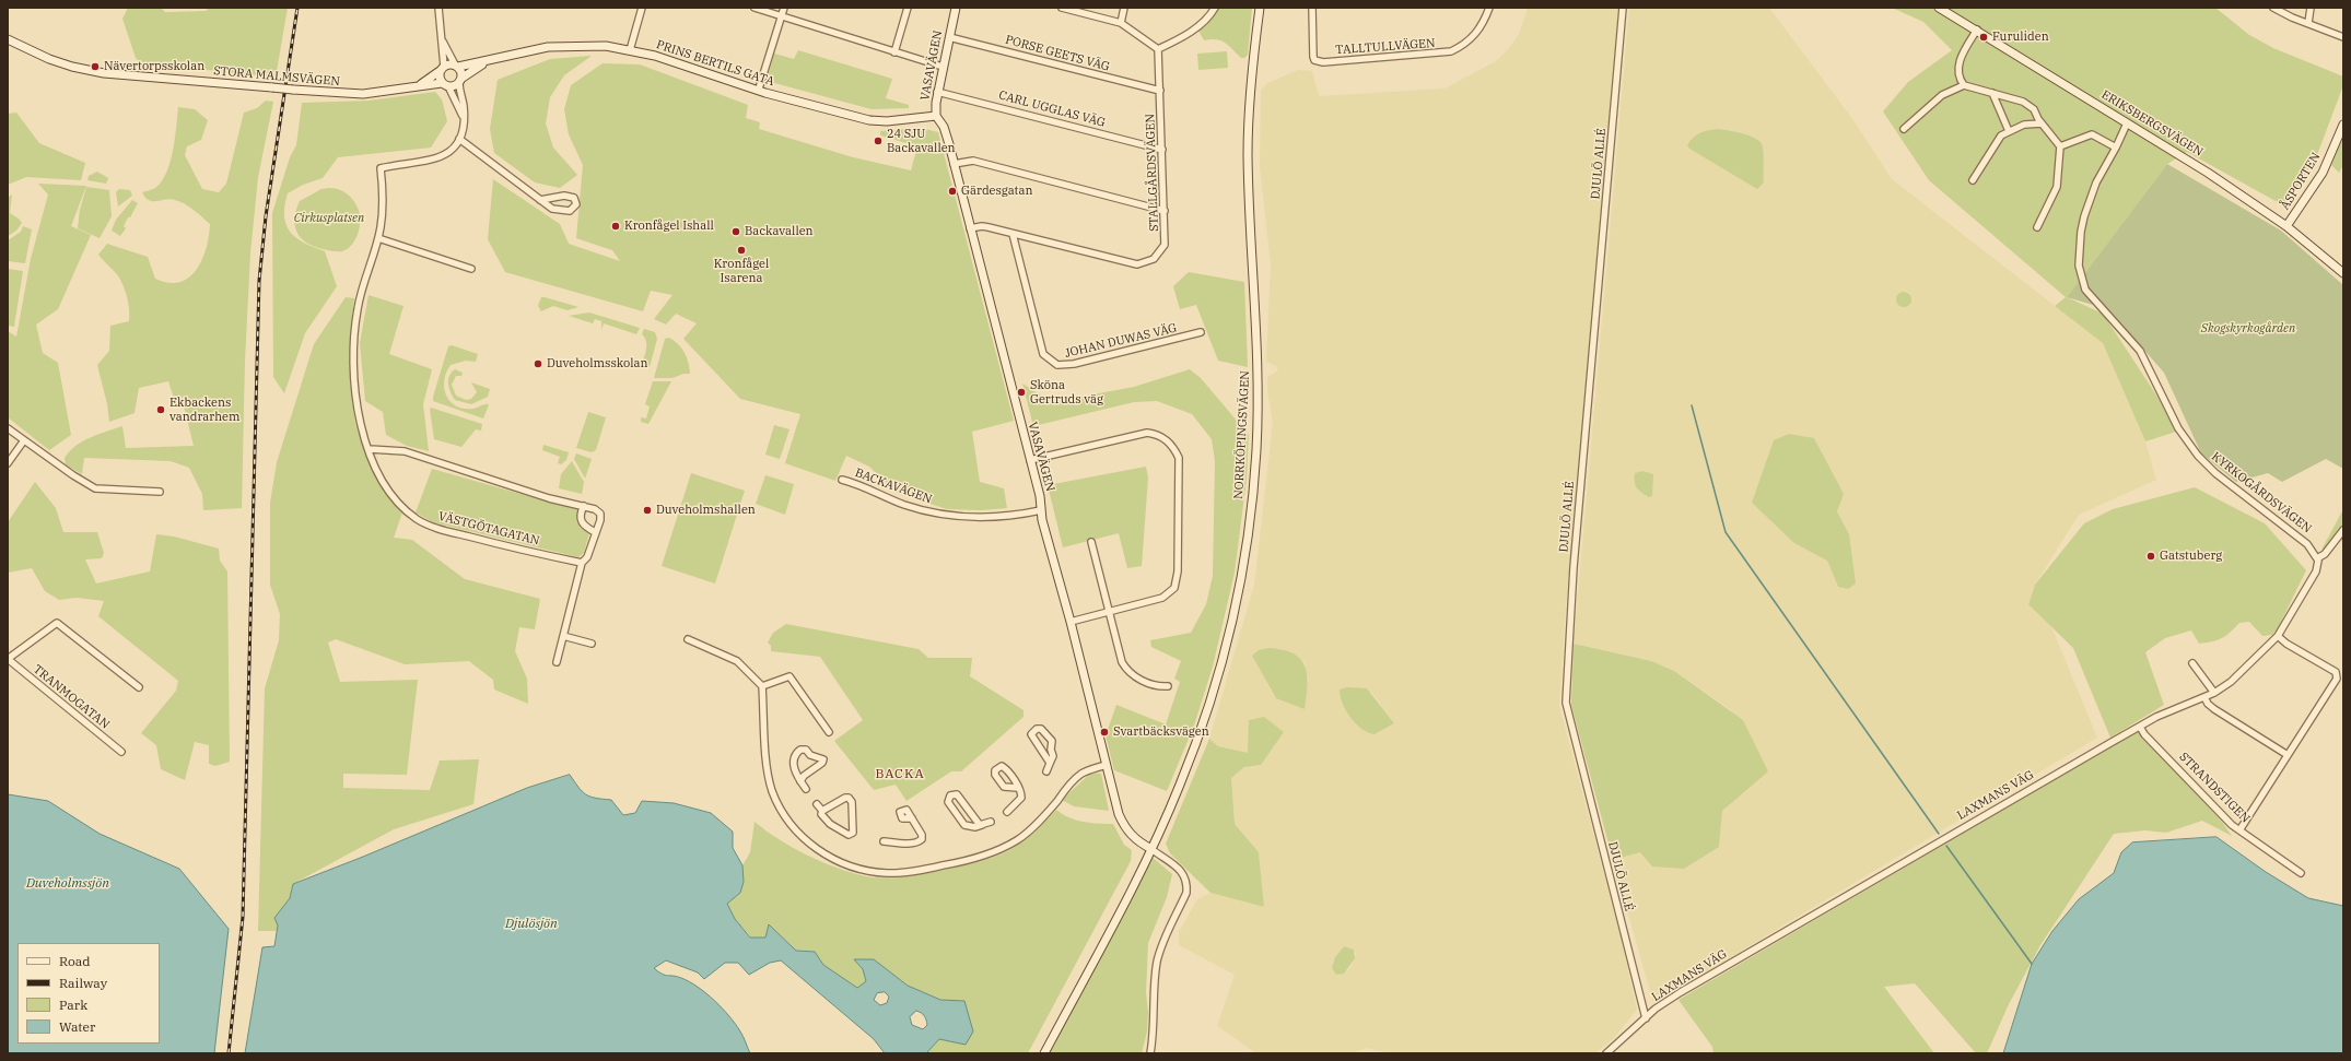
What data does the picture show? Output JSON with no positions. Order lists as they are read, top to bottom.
{
  "streets": {
    "street": [
      "TALLTULLVÄGEN",
      "PORSE GEETS VÄG",
      "PRINS BERTILS GATA",
      "VASAVÄGEN",
      "STORA MALMSVÄGEN",
      "CARL UGGLAS VÄG",
      "ERIKSBERGSVÄGEN",
      "DJULÖ ALLÉ",
      "STALLGÅRDSVÄGEN",
      "ÅSPORTEN",
      "JOHAN DUWAS VÄG",
      "NORRKÖPINGSVÄGEN",
      "BACKAVÄGEN",
      "KYRKOGÅRDSVÄGEN",
      "VÄSTGÖTAGATAN",
      "TRANMOGATAN",
      "STRANDSTIGEN",
      "LAXMANS VÄG"
    ]
  },
  "crossings": [
    ["PORSE GEETS VÄG", "VASAVÄGEN"],
    ["PORSE GEETS VÄG", "STALLGÅRDSVÄGEN"],
    ["PRINS BERTILS GATA", "VASAVÄGEN"],
    ["PRINS BERTILS GATA", "STORA MALMSVÄGEN"],
    ["PRINS BERTILS GATA", "VÄSTGÖTAGATAN"],
    ["VASAVÄGEN", "CARL UGGLAS VÄG"],
    ["VASAVÄGEN", "STALLGÅRDSVÄGEN"],
    ["VASAVÄGEN", "NORRKÖPINGSVÄGEN"],
    ["VASAVÄGEN", "BACKAVÄGEN"],
    ["STORA MALMSVÄGEN", "VÄSTGÖTAGATAN"],
    ["CARL UGGLAS VÄG", "STALLGÅRDSVÄGEN"],
    ["ERIKSBERGSVÄGEN", "ÅSPORTEN"],
    ["ERIKSBERGSVÄGEN", "KYRKOGÅRDSVÄGEN"],
    ["DJULÖ ALLÉ", "LAXMANS VÄG"],
    ["STALLGÅRDSVÄGEN", "JOHAN DUWAS VÄG"],
    ["KYRKOGÅRDSVÄGEN", "LAXMANS VÄG"],
    ["STRANDSTIGEN", "LAXMANS VÄG"]
  ],
  "districts": ["BACKA"],
  "water": ["Duveholmssjön", "Djulösjön"],
  "parks": ["Cirkusplatsen", "Skogskyrkogården"],
  "places": [
    "Furuliden",
    "Nävertorpsskolan",
    "24 SJU Backavallen",
    "Gärdesgatan",
    "Kronfågel Ishall",
    "Backavallen",
    "Kronfågel Isarena",
    "Duveholmsskolan",
    "Sköna Gertruds väg",
    "Ekbackens vandrarhem",
    "Duveholmshallen",
    "Gatstuberg",
    "Svartbäcksvägen"
  ],
  "legend": [
    "Road",
    "Railway",
    "Park",
    "Water"
  ]
}
